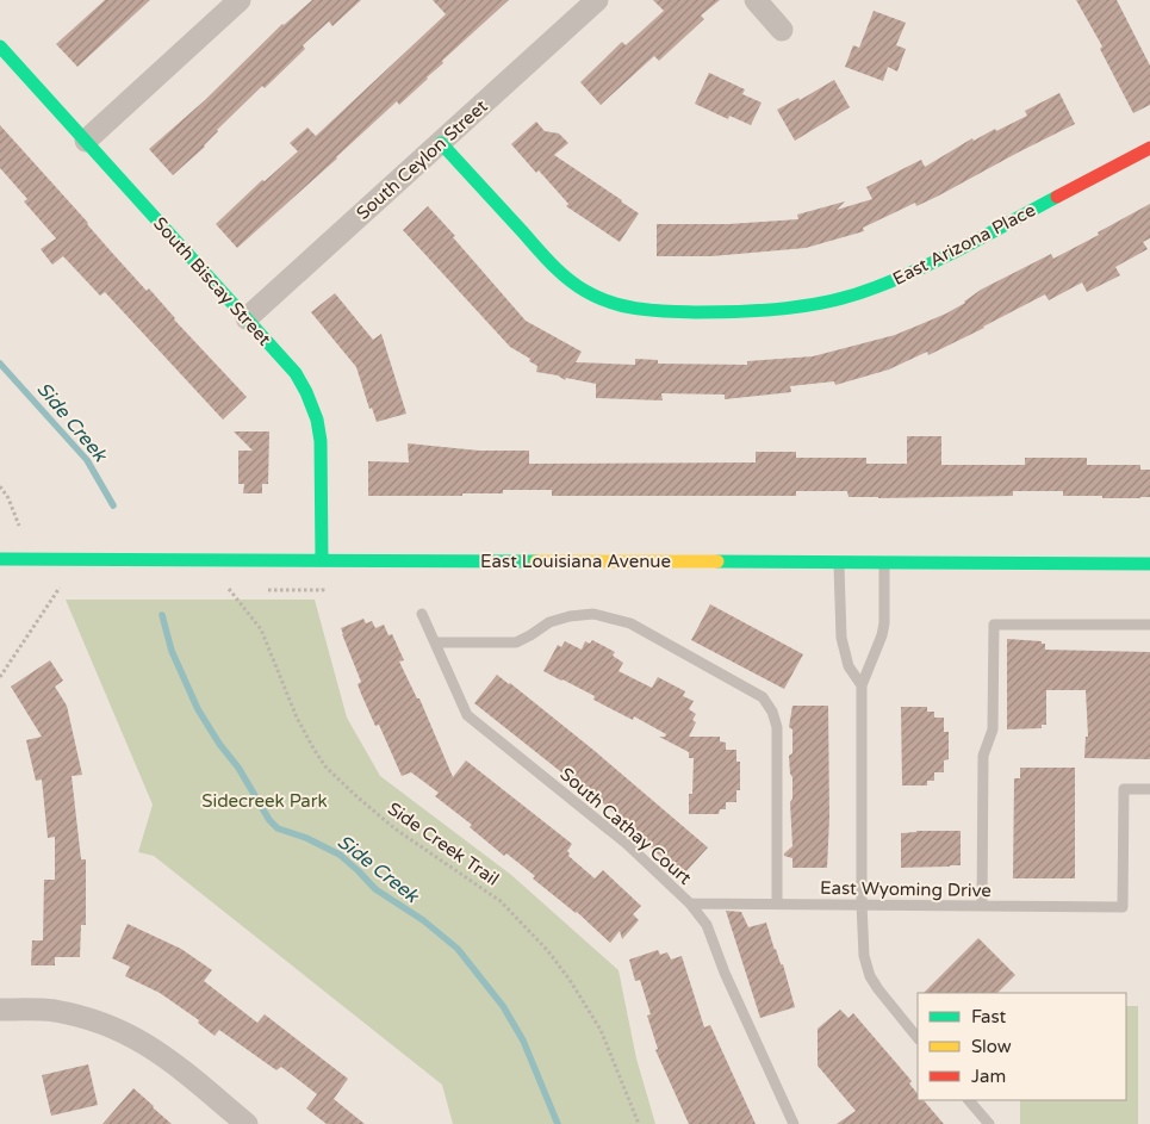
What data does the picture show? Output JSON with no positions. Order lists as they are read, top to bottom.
{
  "streets": {
    "street": [
      "South Ceylon Street",
      "East Arizona Place",
      "South Biscay Street",
      "East Louisiana Avenue"
    ],
    "lane": ["South Cathay Court", "East Wyoming Drive"],
    "path": ["Side Creek Trail"]
  },
  "crossings": [
    ["South Ceylon Street", "East Arizona Place"],
    ["South Ceylon Street", "South Biscay Street"],
    ["South Biscay Street", "East Louisiana Avenue"],
    ["South Cathay Court", "East Wyoming Drive"]
  ],
  "water": ["Side Creek"],
  "parks": ["Sidecreek Park"],
  "legend": ["Fast", "Slow", "Jam"]
}
